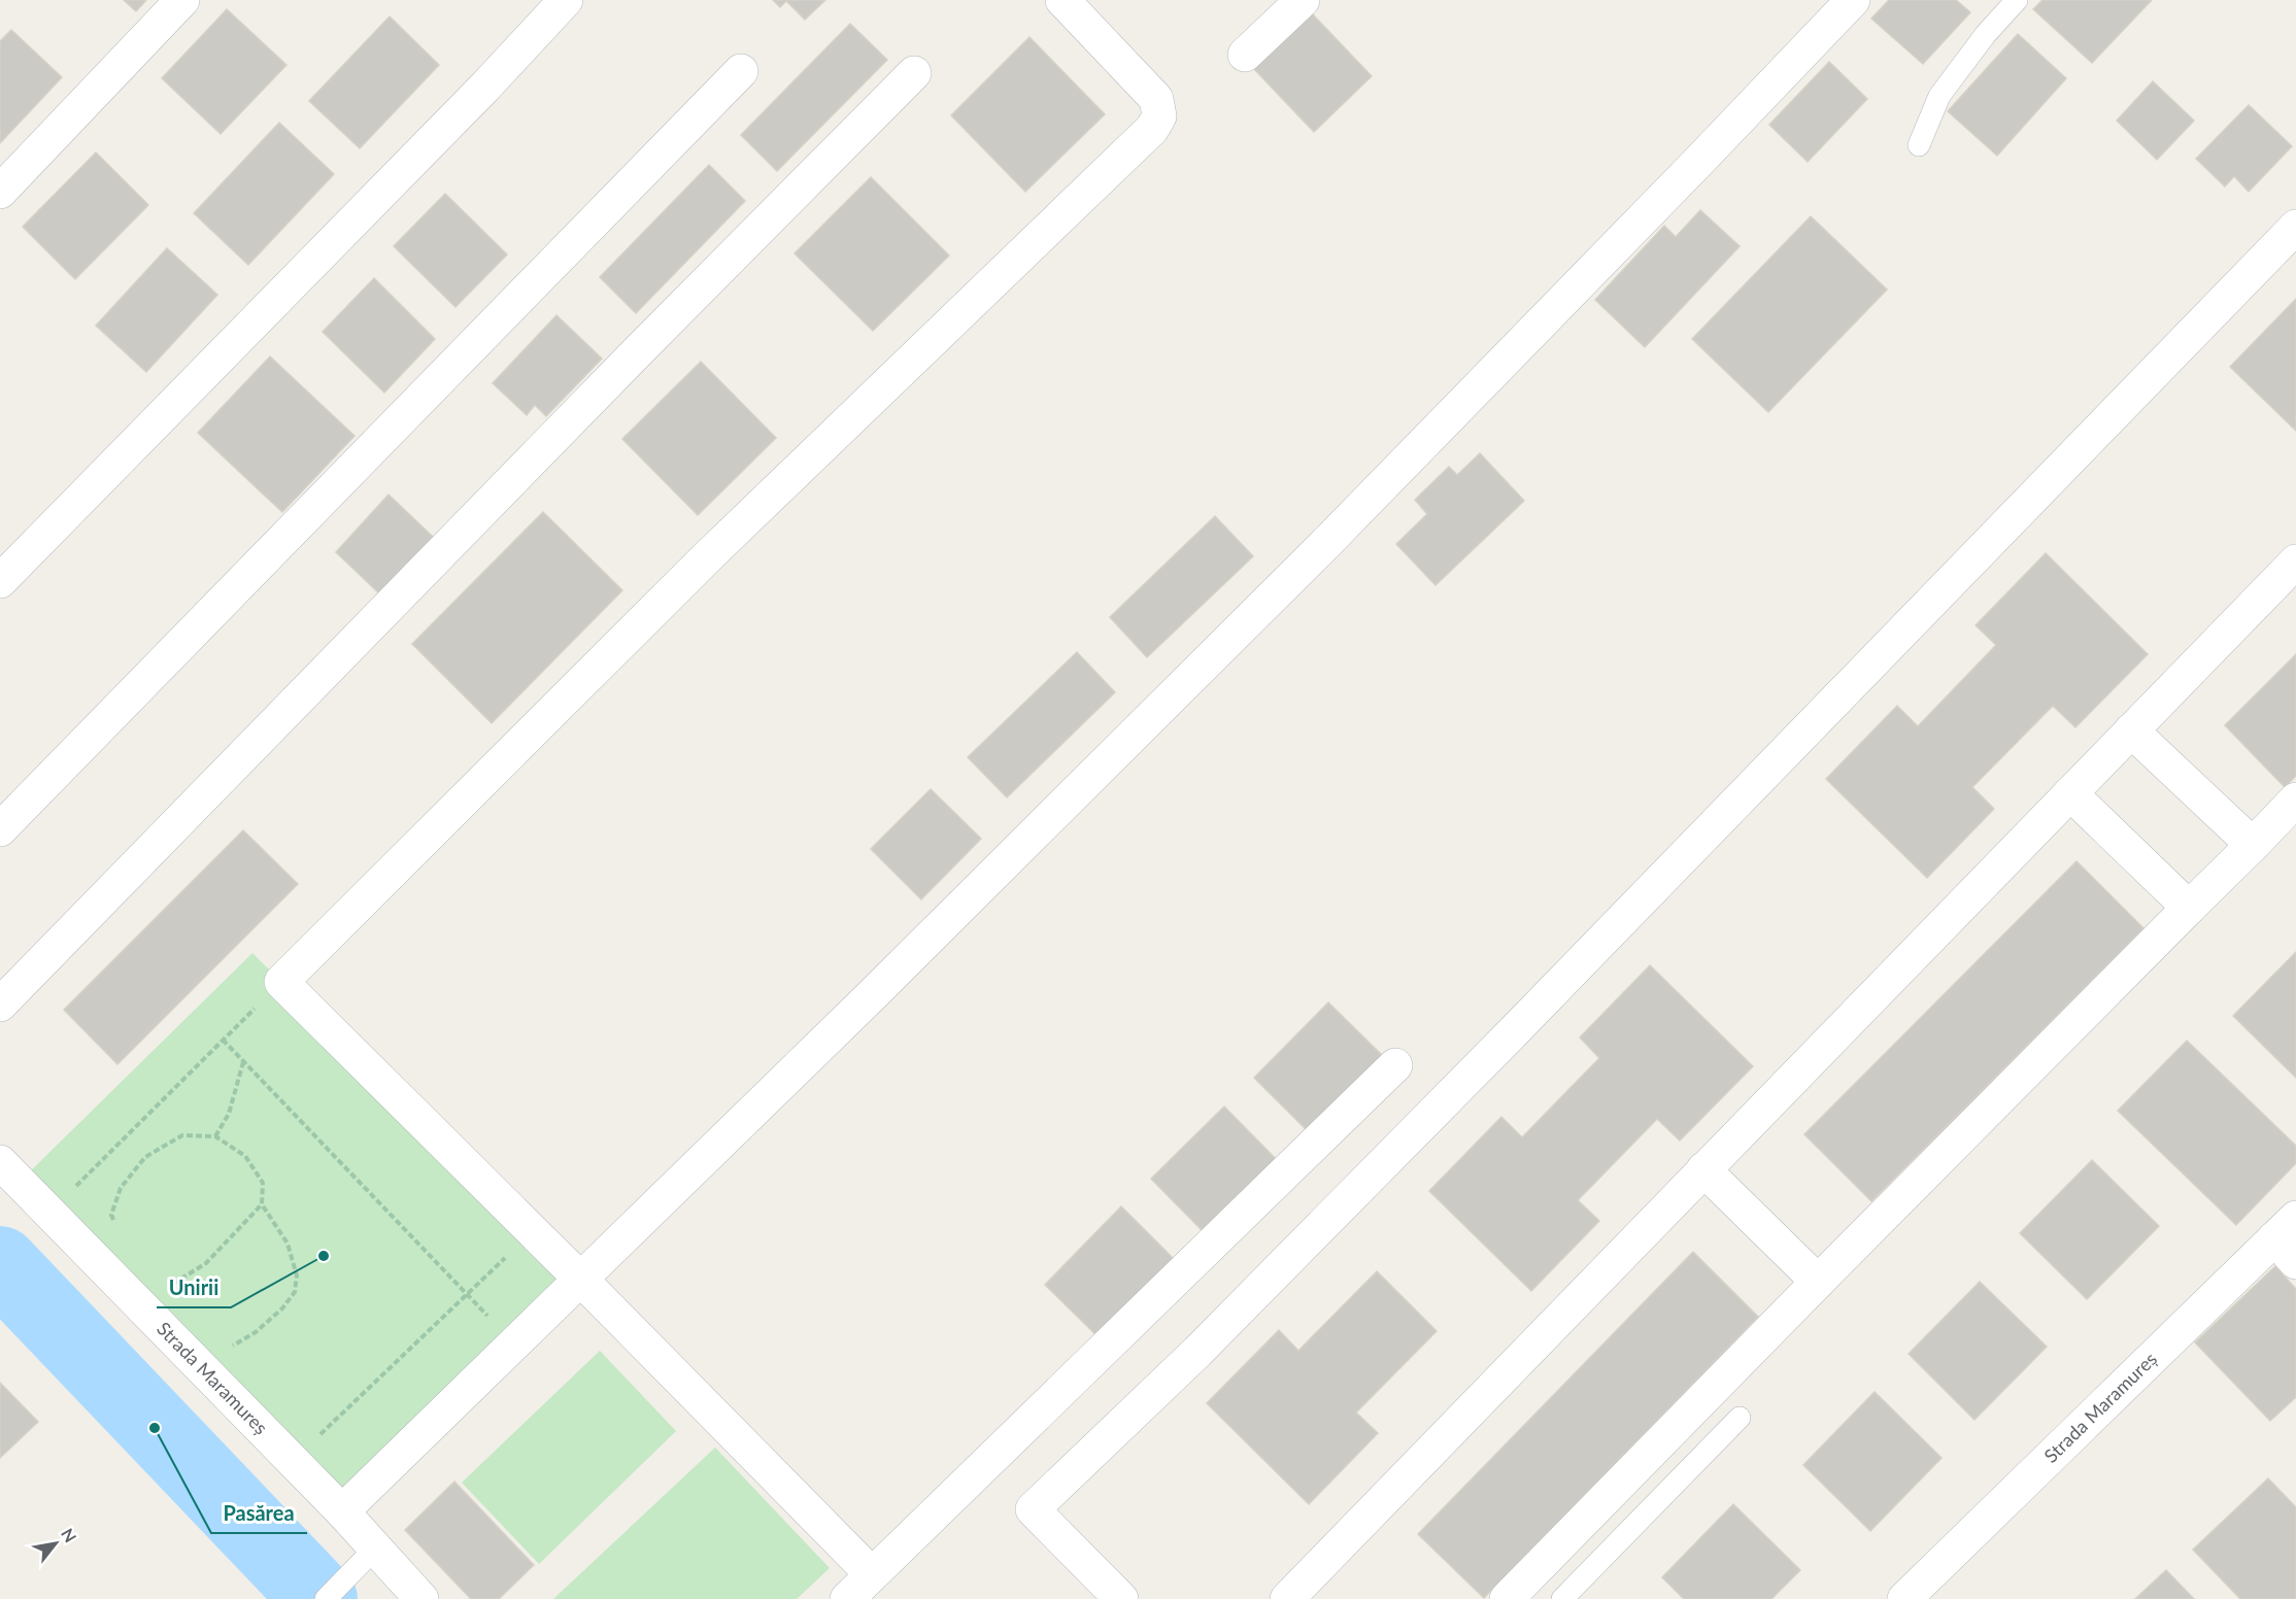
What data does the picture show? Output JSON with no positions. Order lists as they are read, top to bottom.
{
  "streets": {
    "street": ["Strada Maramureș"]
  },
  "places": ["Unirii", "Pasărea"],
  "north": "top right"
}
